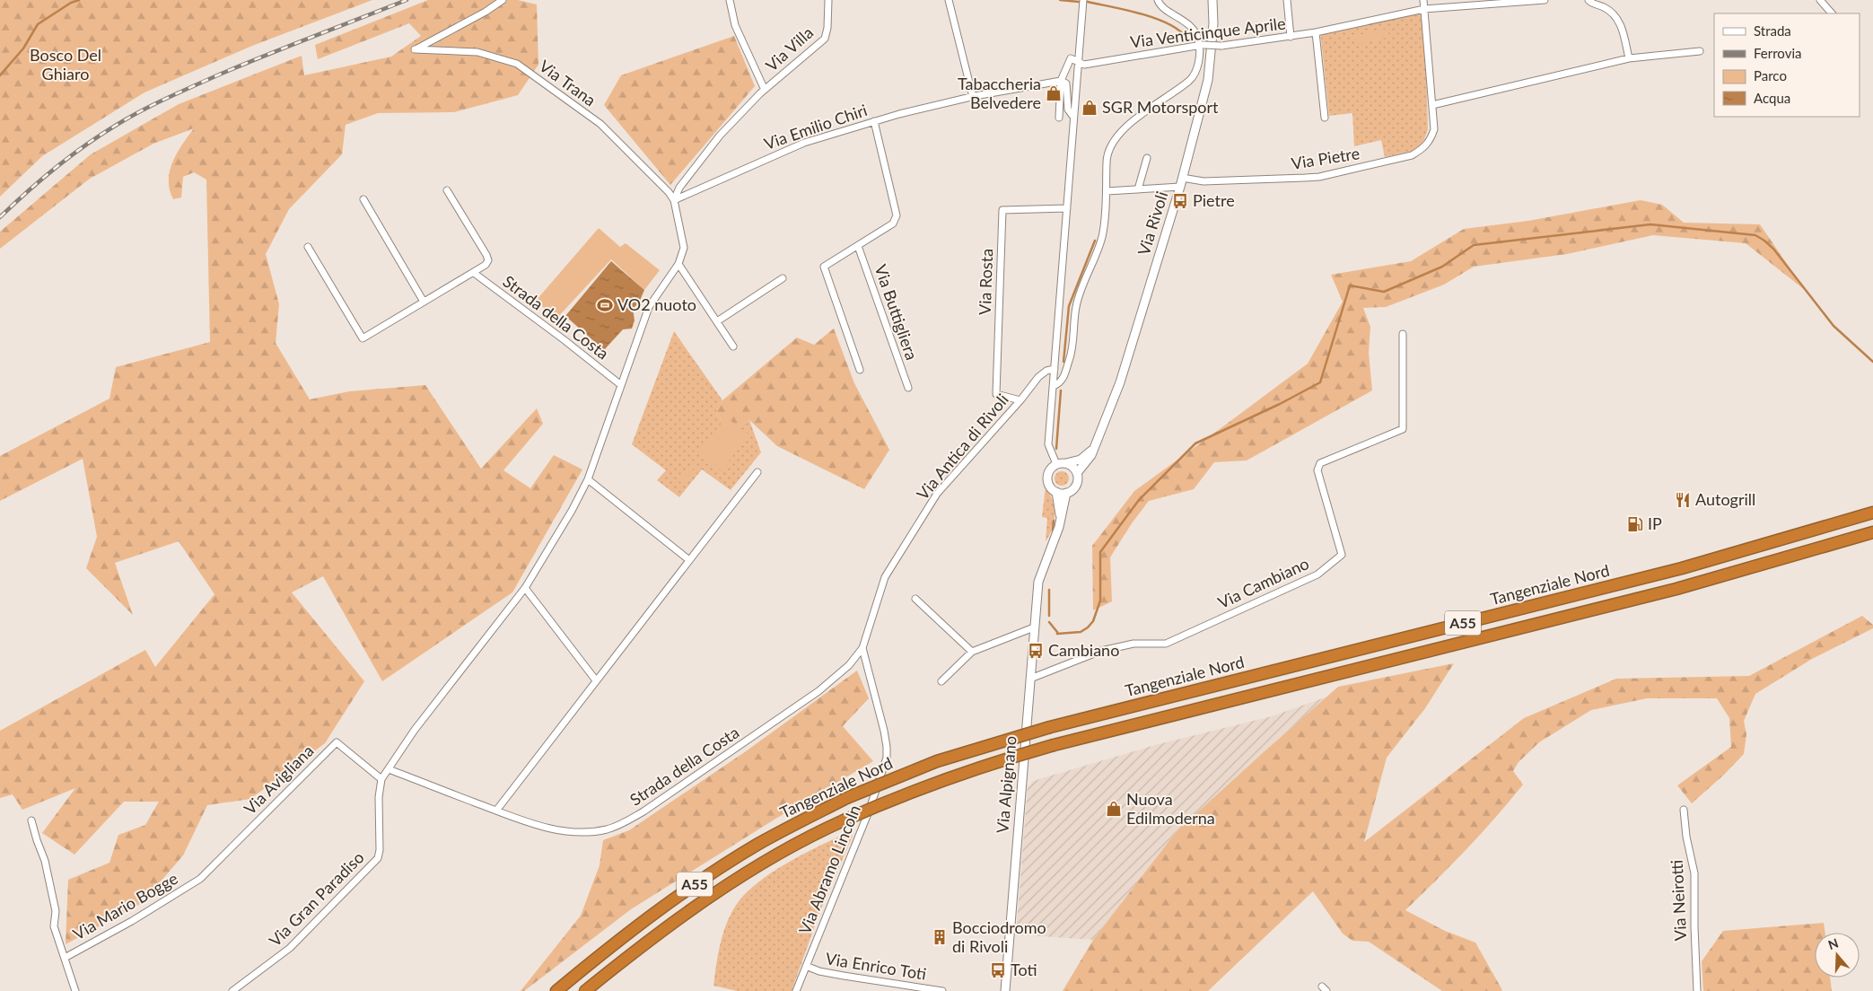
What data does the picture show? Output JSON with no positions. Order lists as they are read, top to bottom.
{
  "streets": {
    "highway": ["Tangenziale Nord", "A55"],
    "street": [
      "Via Venticinque Aprile",
      "Via Villa",
      "Via Trana",
      "Via Emilio Chiri",
      "Via Pietre",
      "Via Rivoli",
      "Via Rosta",
      "Via Buttigliera",
      "Strada della Costa",
      "Via Antica di Rivoli",
      "Via Cambiano",
      "Via Avigliana",
      "Via Alpignano",
      "Via Abramo Lincoln",
      "Via Gran Paradiso",
      "Via Neirotti",
      "Via Mario Bogge",
      "Via Enrico Toti"
    ]
  },
  "crossings": [
    ["Via Venticinque Aprile", "Via Pietre"],
    ["Via Trana", "Via Emilio Chiri"],
    ["Via Trana", "Strada della Costa"],
    ["Via Emilio Chiri", "Strada della Costa"],
    ["Via Pietre", "Via Rivoli"],
    ["Via Rivoli", "Via Alpignano"],
    ["Via Rosta", "Via Antica di Rivoli"],
    ["Strada della Costa", "Via Antica di Rivoli"],
    ["Strada della Costa", "Via Avigliana"],
    ["Strada della Costa", "Via Abramo Lincoln"],
    ["Strada della Costa", "Via Gran Paradiso"],
    ["Via Antica di Rivoli", "Via Abramo Lincoln"],
    ["Via Cambiano", "Via Alpignano"],
    ["Via Avigliana", "Via Gran Paradiso"],
    ["Via Avigliana", "Via Mario Bogge"],
    ["Via Abramo Lincoln", "Via Enrico Toti"]
  ],
  "parks": ["Bosco Del Ghiaro"],
  "places": {
    "shop": ["Tabaccheria Belvedere", "SGR Motorsport", "Nuova Edilmoderna"],
    "bus stop": ["Pietre", "Cambiano", "Toti"],
    "sports": ["VO2 nuoto"],
    "restaurant": ["Autogrill"],
    "fuel station": ["IP"],
    "building": ["Bocciodromo di Rivoli"]
  },
  "legend": [
    "Strada",
    "Ferrovia",
    "Parco",
    "Acqua"
  ],
  "north": "top"
}
